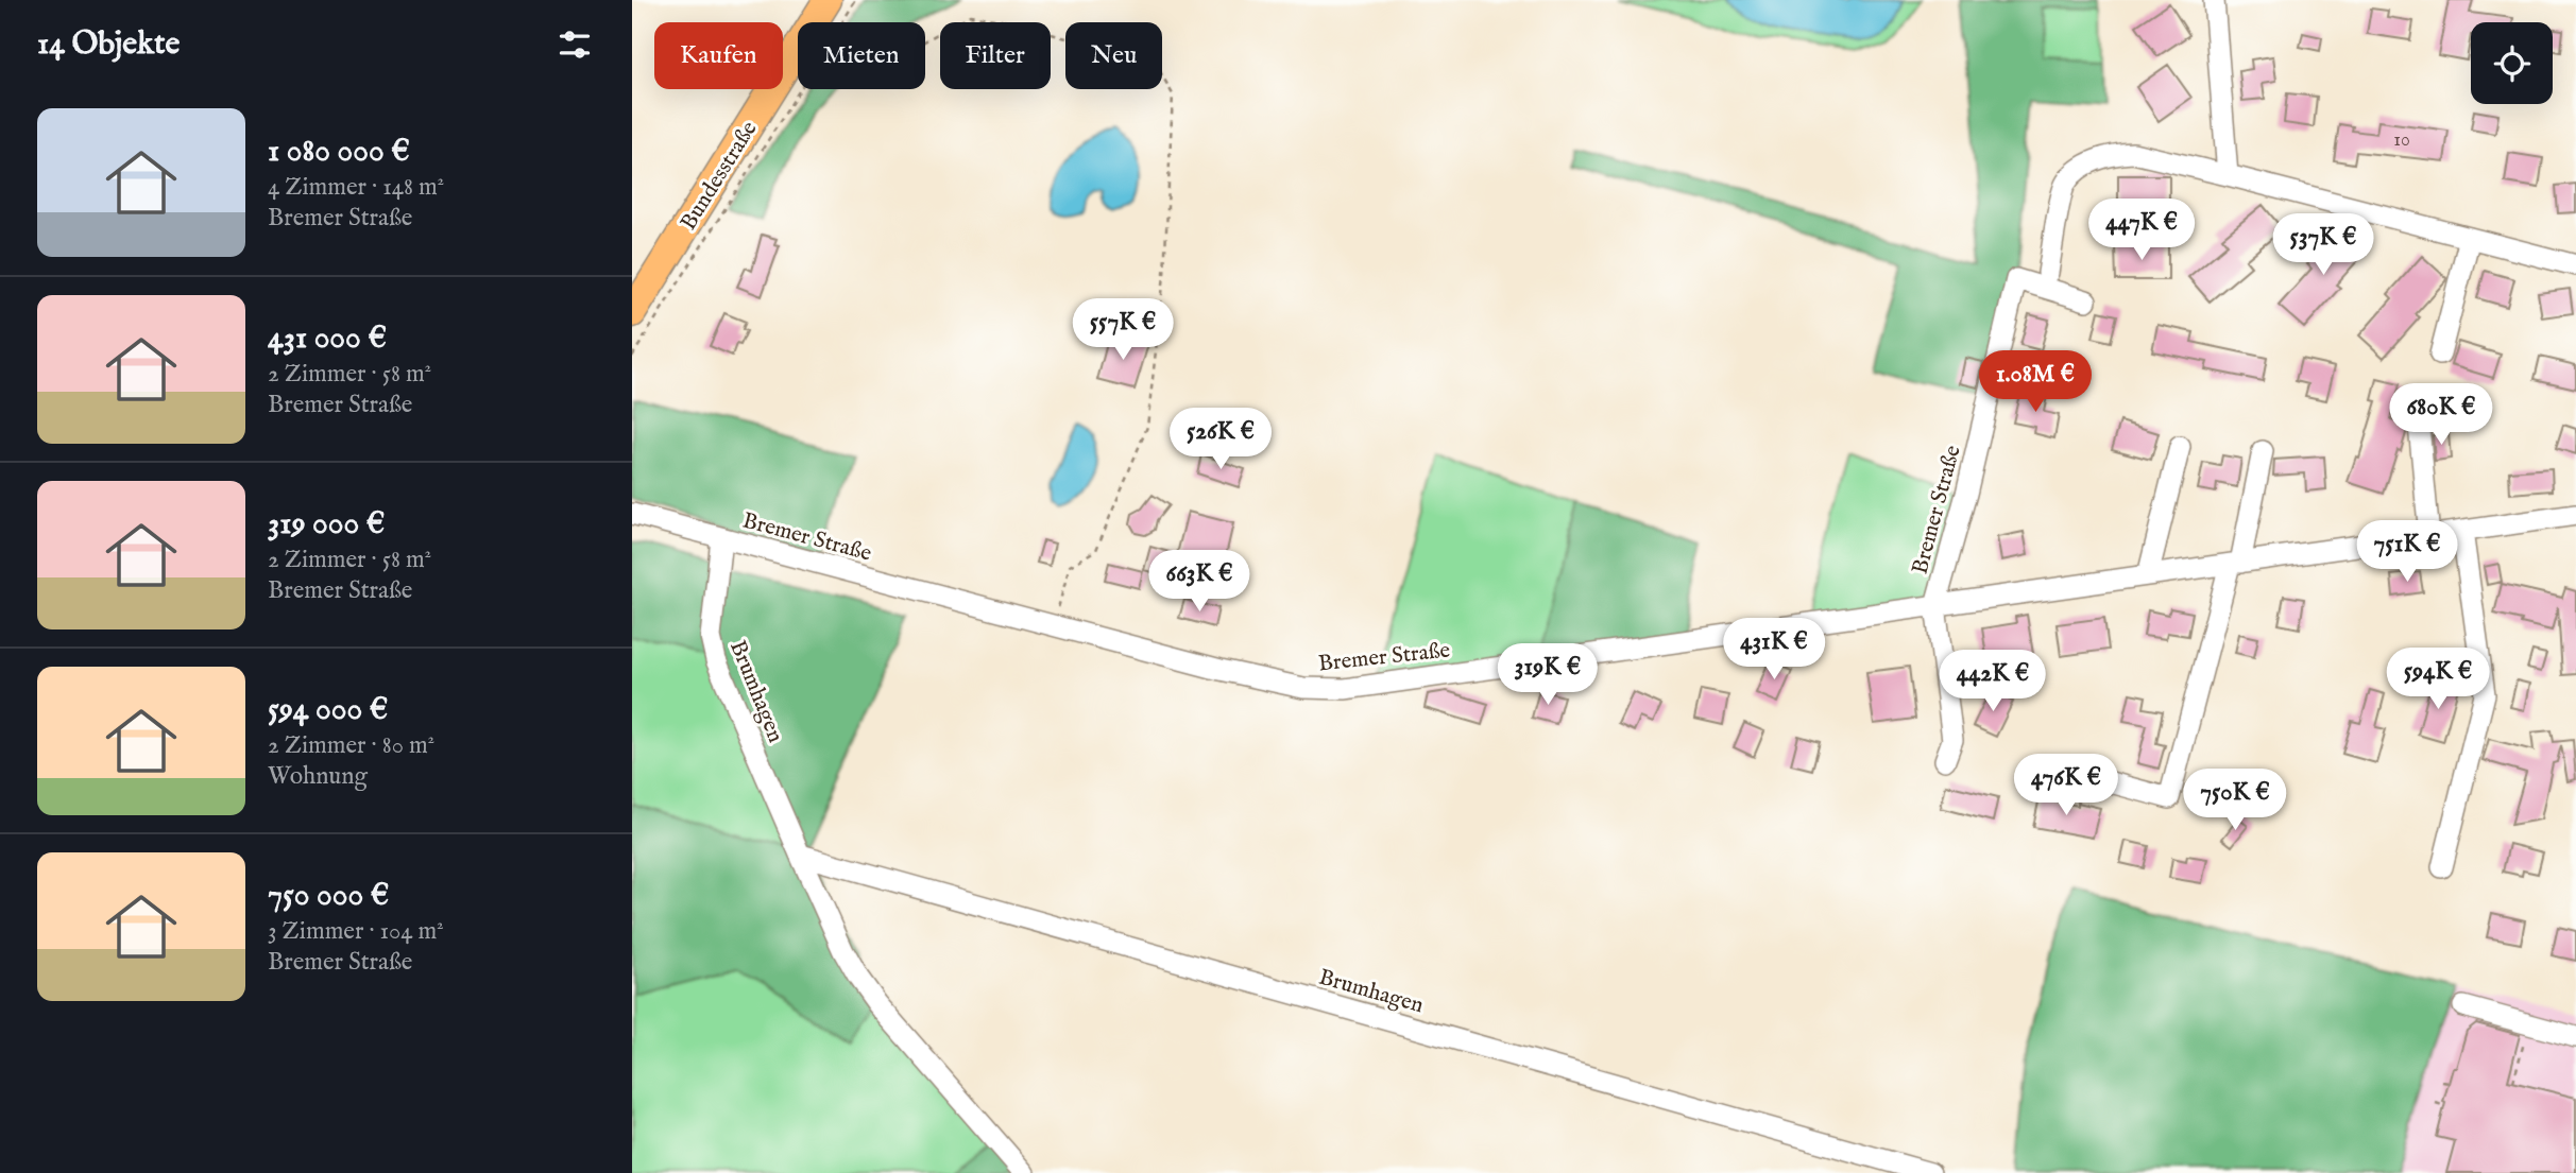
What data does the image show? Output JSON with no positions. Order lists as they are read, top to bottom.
{
  "streets": {
    "main road": ["Bundesstraße"],
    "street": ["Bremer Straße", "Brumhagen"]
  },
  "crossings": [
    ["Bremer Straße", "Brumhagen"]
  ],
  "house_numbers": ["10"],
  "page": {
    "heading": "14 Objekte",
    "chip": [
      "Kaufen",
      "Mieten",
      "Filter",
      "Neu"
    ],
    "list": [
      {
        "name": "1 080 000 €",
        "note": "4 Zimmer · 148 m² · Bremer Straße"
      },
      {
        "name": "431 000 €",
        "note": "2 Zimmer · 58 m² · Bremer Straße"
      },
      {
        "name": "319 000 €",
        "note": "2 Zimmer · 58 m² · Bremer Straße"
      },
      {
        "name": "594 000 €",
        "note": "2 Zimmer · 80 m² · Wohnung"
      },
      {
        "name": "750 000 €",
        "note": "3 Zimmer · 104 m² · Bremer Straße"
      }
    ],
    "price": [
      "447K €",
      "537K €",
      "557K €",
      "1.08M €",
      "680K €",
      "526K €",
      "751K €",
      "663K €",
      "431K €",
      "319K €",
      "594K €",
      "442K €",
      "476K €",
      "750K €"
    ]
  }
}
